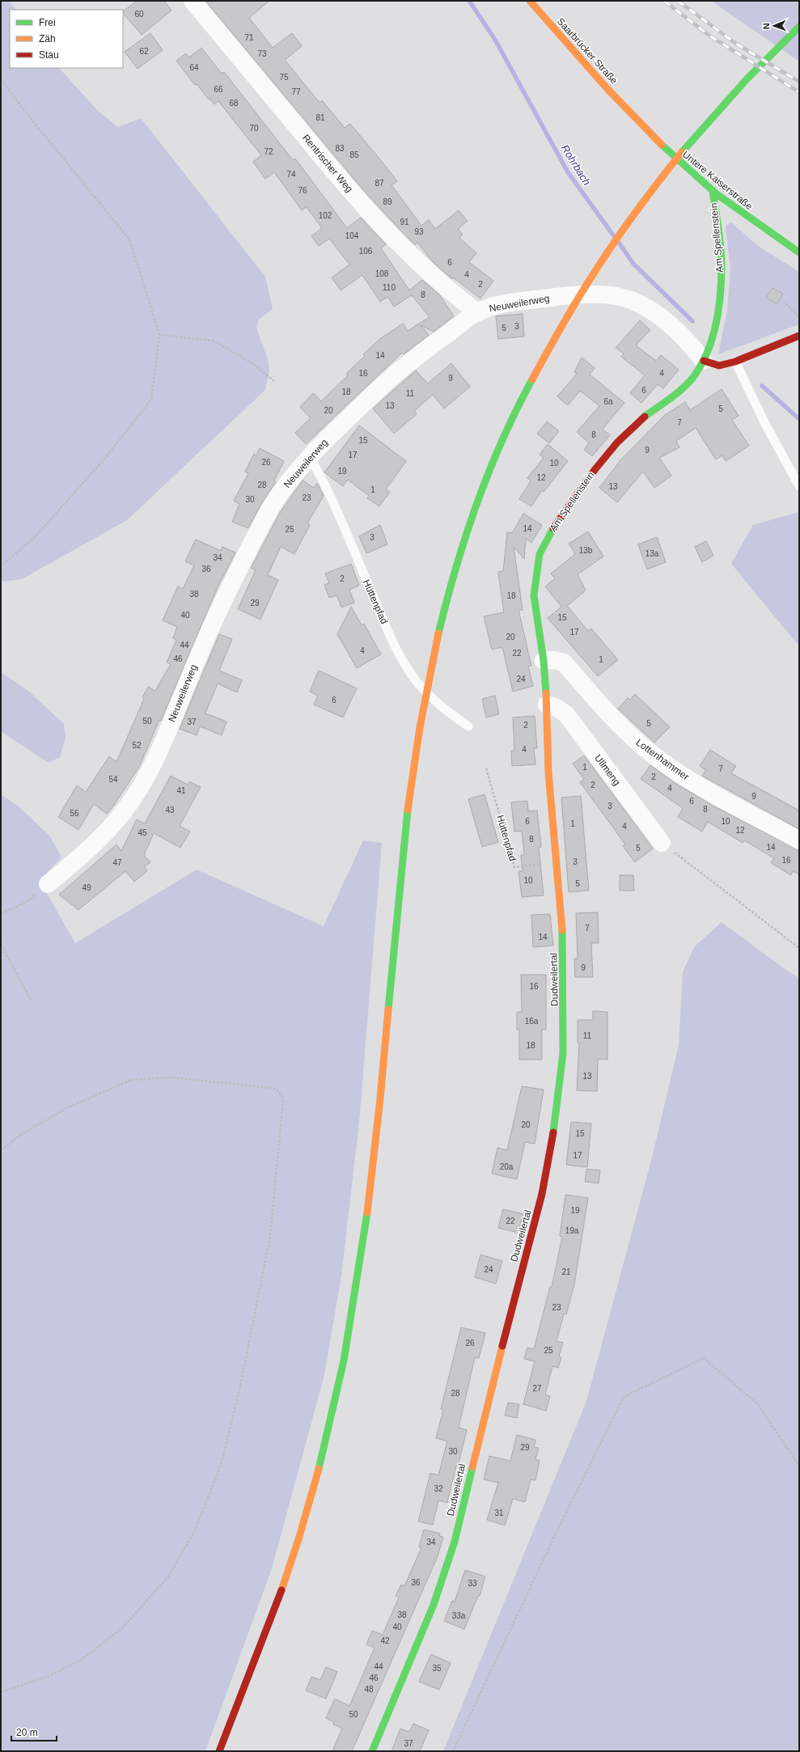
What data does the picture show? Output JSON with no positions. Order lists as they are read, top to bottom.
{
  "streets": {
    "main road": [
      "Saarbrücker Straße",
      "Untere Kaiserstraße",
      "Am Spellenstein",
      "Dudweilertal"
    ],
    "street": [
      "Rentrischer Weg",
      "Neuweilerweg",
      "Lottenhammer",
      "Ullmeng"
    ],
    "lane": ["Hüttenpfad"]
  },
  "crossings": [
    ["Saarbrücker Straße", "Untere Kaiserstraße"],
    ["Rentrischer Weg", "Neuweilerweg"],
    ["Untere Kaiserstraße", "Am Spellenstein"],
    ["Am Spellenstein", "Neuweilerweg"],
    ["Am Spellenstein", "Lottenhammer"],
    ["Am Spellenstein", "Ullmeng"],
    ["Am Spellenstein", "Dudweilertal"],
    ["Neuweilerweg", "Hüttenpfad"],
    ["Hüttenpfad", "Dudweilertal"],
    ["Ullmeng", "Dudweilertal"]
  ],
  "water": ["Rohrbach"],
  "house_numbers": [
    "60",
    "71",
    "62",
    "73",
    "64",
    "75",
    "66",
    "77",
    "68",
    "81",
    "70",
    "83",
    "72",
    "85",
    "74",
    "87",
    "76",
    "89",
    "102",
    "91",
    "93",
    "104",
    "106",
    "6",
    "108",
    "4",
    "2",
    "110",
    "8",
    "3",
    "5",
    "14",
    "16",
    "4",
    "9",
    "6",
    "18",
    "11",
    "6a",
    "13",
    "5",
    "20",
    "7",
    "8",
    "15",
    "9",
    "17",
    "26",
    "10",
    "19",
    "12",
    "28",
    "13",
    "1",
    "23",
    "30",
    "14",
    "25",
    "3",
    "13b",
    "13a",
    "34",
    "36",
    "2",
    "38",
    "18",
    "29",
    "40",
    "15",
    "17",
    "20",
    "44",
    "4",
    "22",
    "46",
    "1",
    "24",
    "6",
    "50",
    "37",
    "5",
    "2",
    "52",
    "4",
    "1",
    "7",
    "2",
    "54",
    "2",
    "4",
    "41",
    "9",
    "6",
    "3",
    "8",
    "43",
    "56",
    "6",
    "10",
    "1",
    "4",
    "12",
    "45",
    "8",
    "14",
    "5",
    "16",
    "3",
    "47",
    "10",
    "5",
    "49",
    "7",
    "14",
    "9",
    "16",
    "16a",
    "11",
    "18",
    "13",
    "20",
    "15",
    "17",
    "20a",
    "19",
    "22",
    "19a",
    "24",
    "21",
    "23",
    "26",
    "25",
    "27",
    "28",
    "29",
    "30",
    "32",
    "31",
    "34",
    "36",
    "33",
    "38",
    "33a",
    "40",
    "42",
    "44",
    "35",
    "46",
    "48",
    "50",
    "37"
  ],
  "legend": ["Frei", "Zäh", "Stau"],
  "scale_bar": "20 m",
  "north": "left"
}
